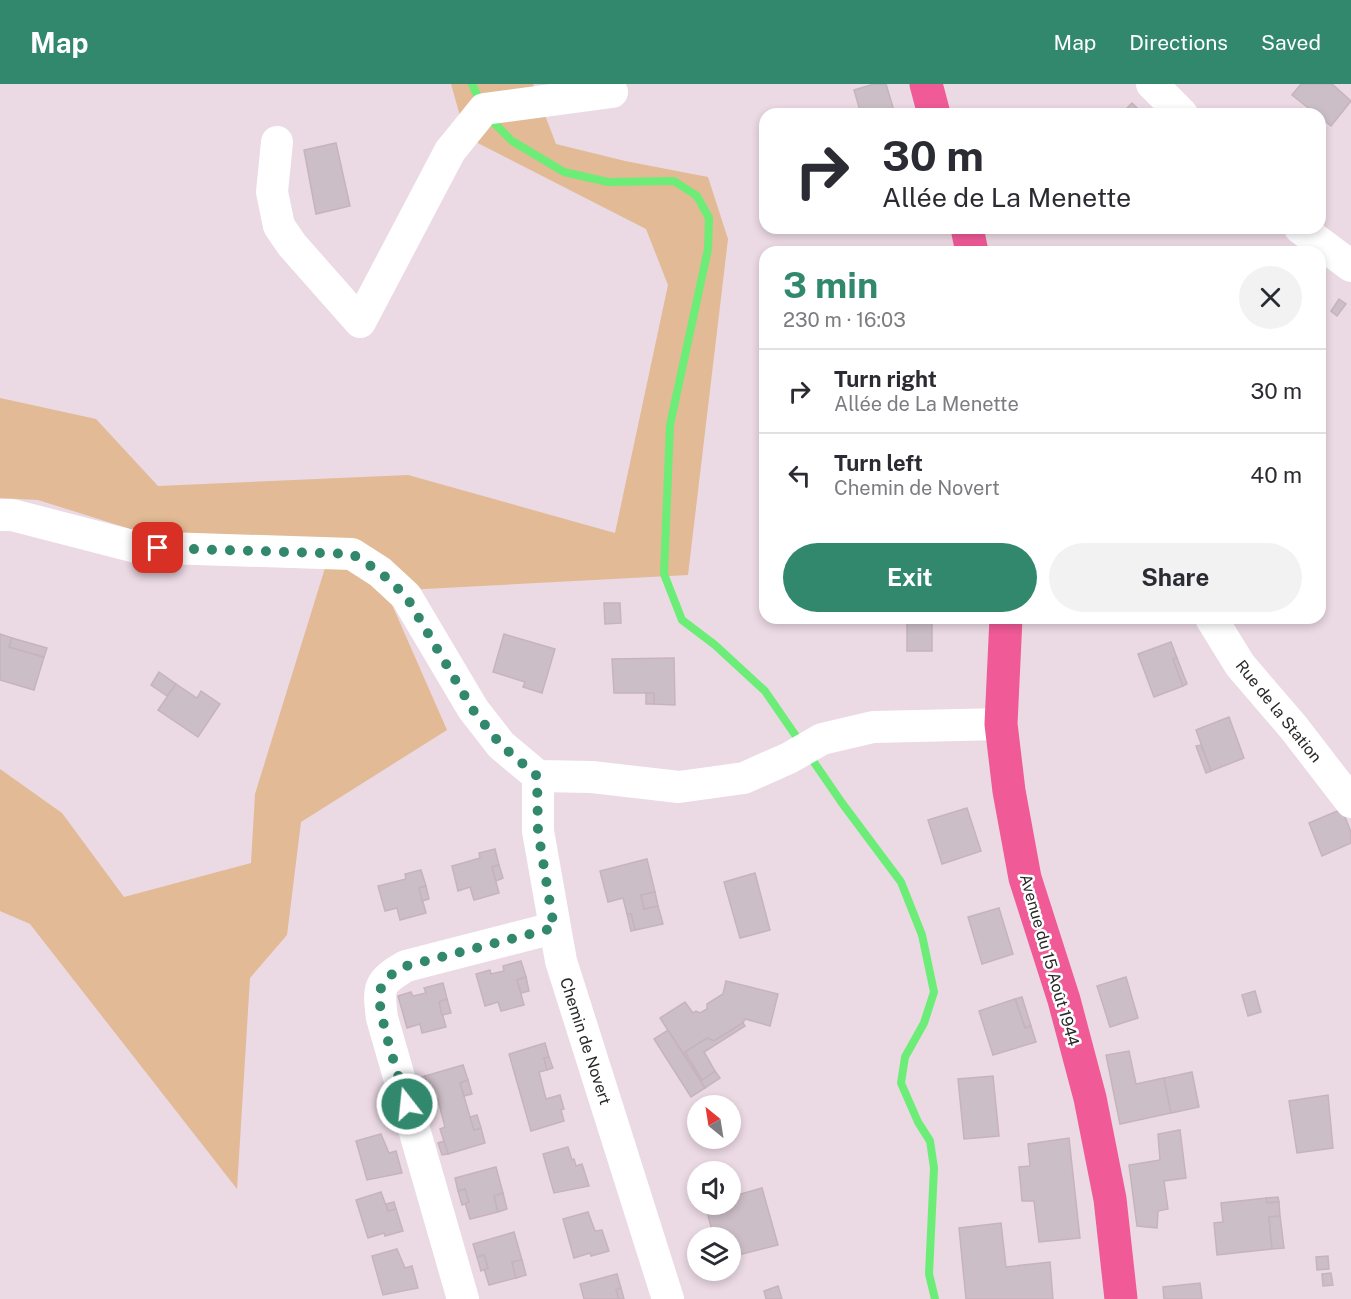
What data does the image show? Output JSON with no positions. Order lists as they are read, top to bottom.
{
  "streets": {
    "main road": ["Avenue du 15 Août 1944"],
    "street": ["Rue de la Station", "Chemin de Novert"]
  },
  "north": "top left",
  "page": {
    "header": "Map",
    "nav": ["Map", "Directions", "Saved"],
    "turn": ["30 m", "Allée de La Menette"],
    "heading": ["3 min", "230 m · 16:03"],
    "list": [
      {
        "name": "Turn right",
        "note": "Allée de La Menette",
        "value": "30 m"
      },
      {
        "name": "Turn left",
        "note": "Chemin de Novert",
        "value": "40 m"
      }
    ],
    "buttons": ["Exit", "Share"]
  }
}
